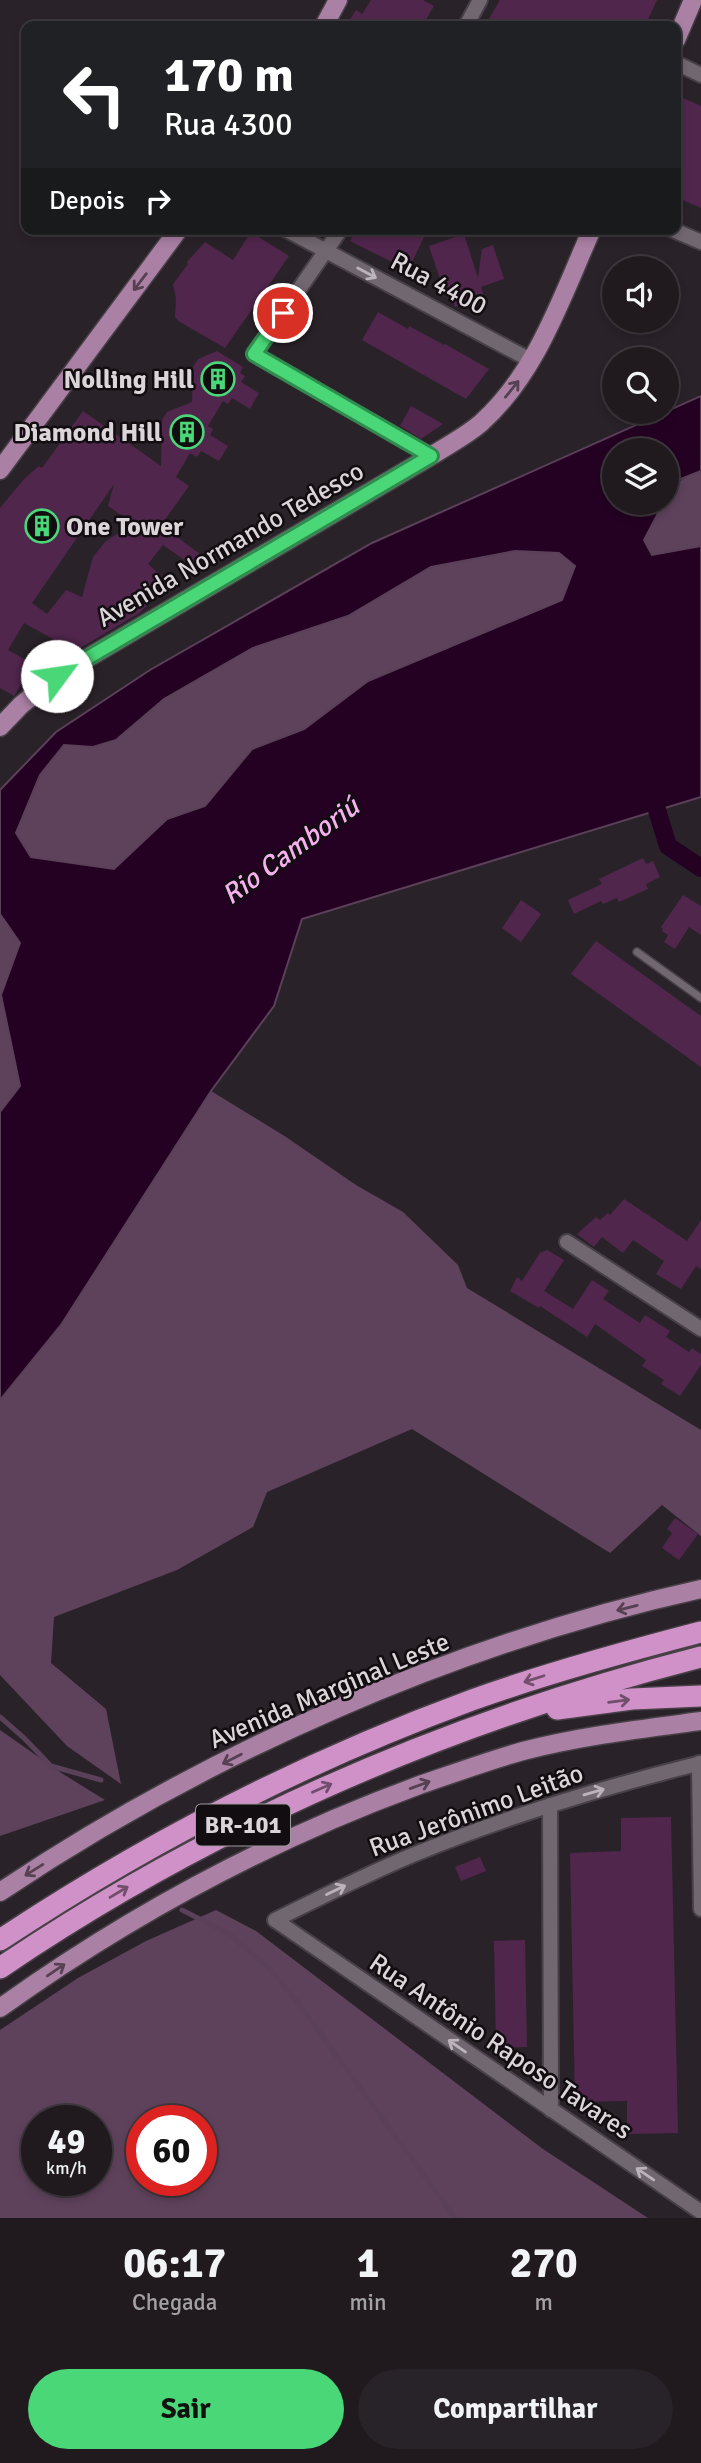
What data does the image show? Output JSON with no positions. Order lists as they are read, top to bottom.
{
  "streets": {
    "highway": ["BR-101"],
    "main road": ["Avenida Normando Tedesco", "Avenida Marginal Leste"],
    "street": ["Rua 4400", "Rua Jerônimo Leitão", "Rua Antônio Raposo Tavares"]
  },
  "crossings": [
    ["Rua 4400", "Avenida Normando Tedesco"],
    ["Rua Jerônimo Leitão", "Rua Antônio Raposo Tavares"]
  ],
  "one_way": ["Rua 4400", "Rua Jerônimo Leitão", "Rua Antônio Raposo Tavares"],
  "water": ["Rio Camboriú"],
  "places": {
    "building": ["Nolling Hill", "Diamond Hill", "One Tower"]
  },
  "page": {
    "turn": ["170 m", "Rua 4300"],
    "then": "Depois",
    "speed": "49 km/h",
    "limit": "60",
    "eta": [
      "06:17",
      "Chegada",
      "1",
      "min",
      "270",
      "m"
    ],
    "buttons": ["Sair", "Compartilhar"]
  }
}
